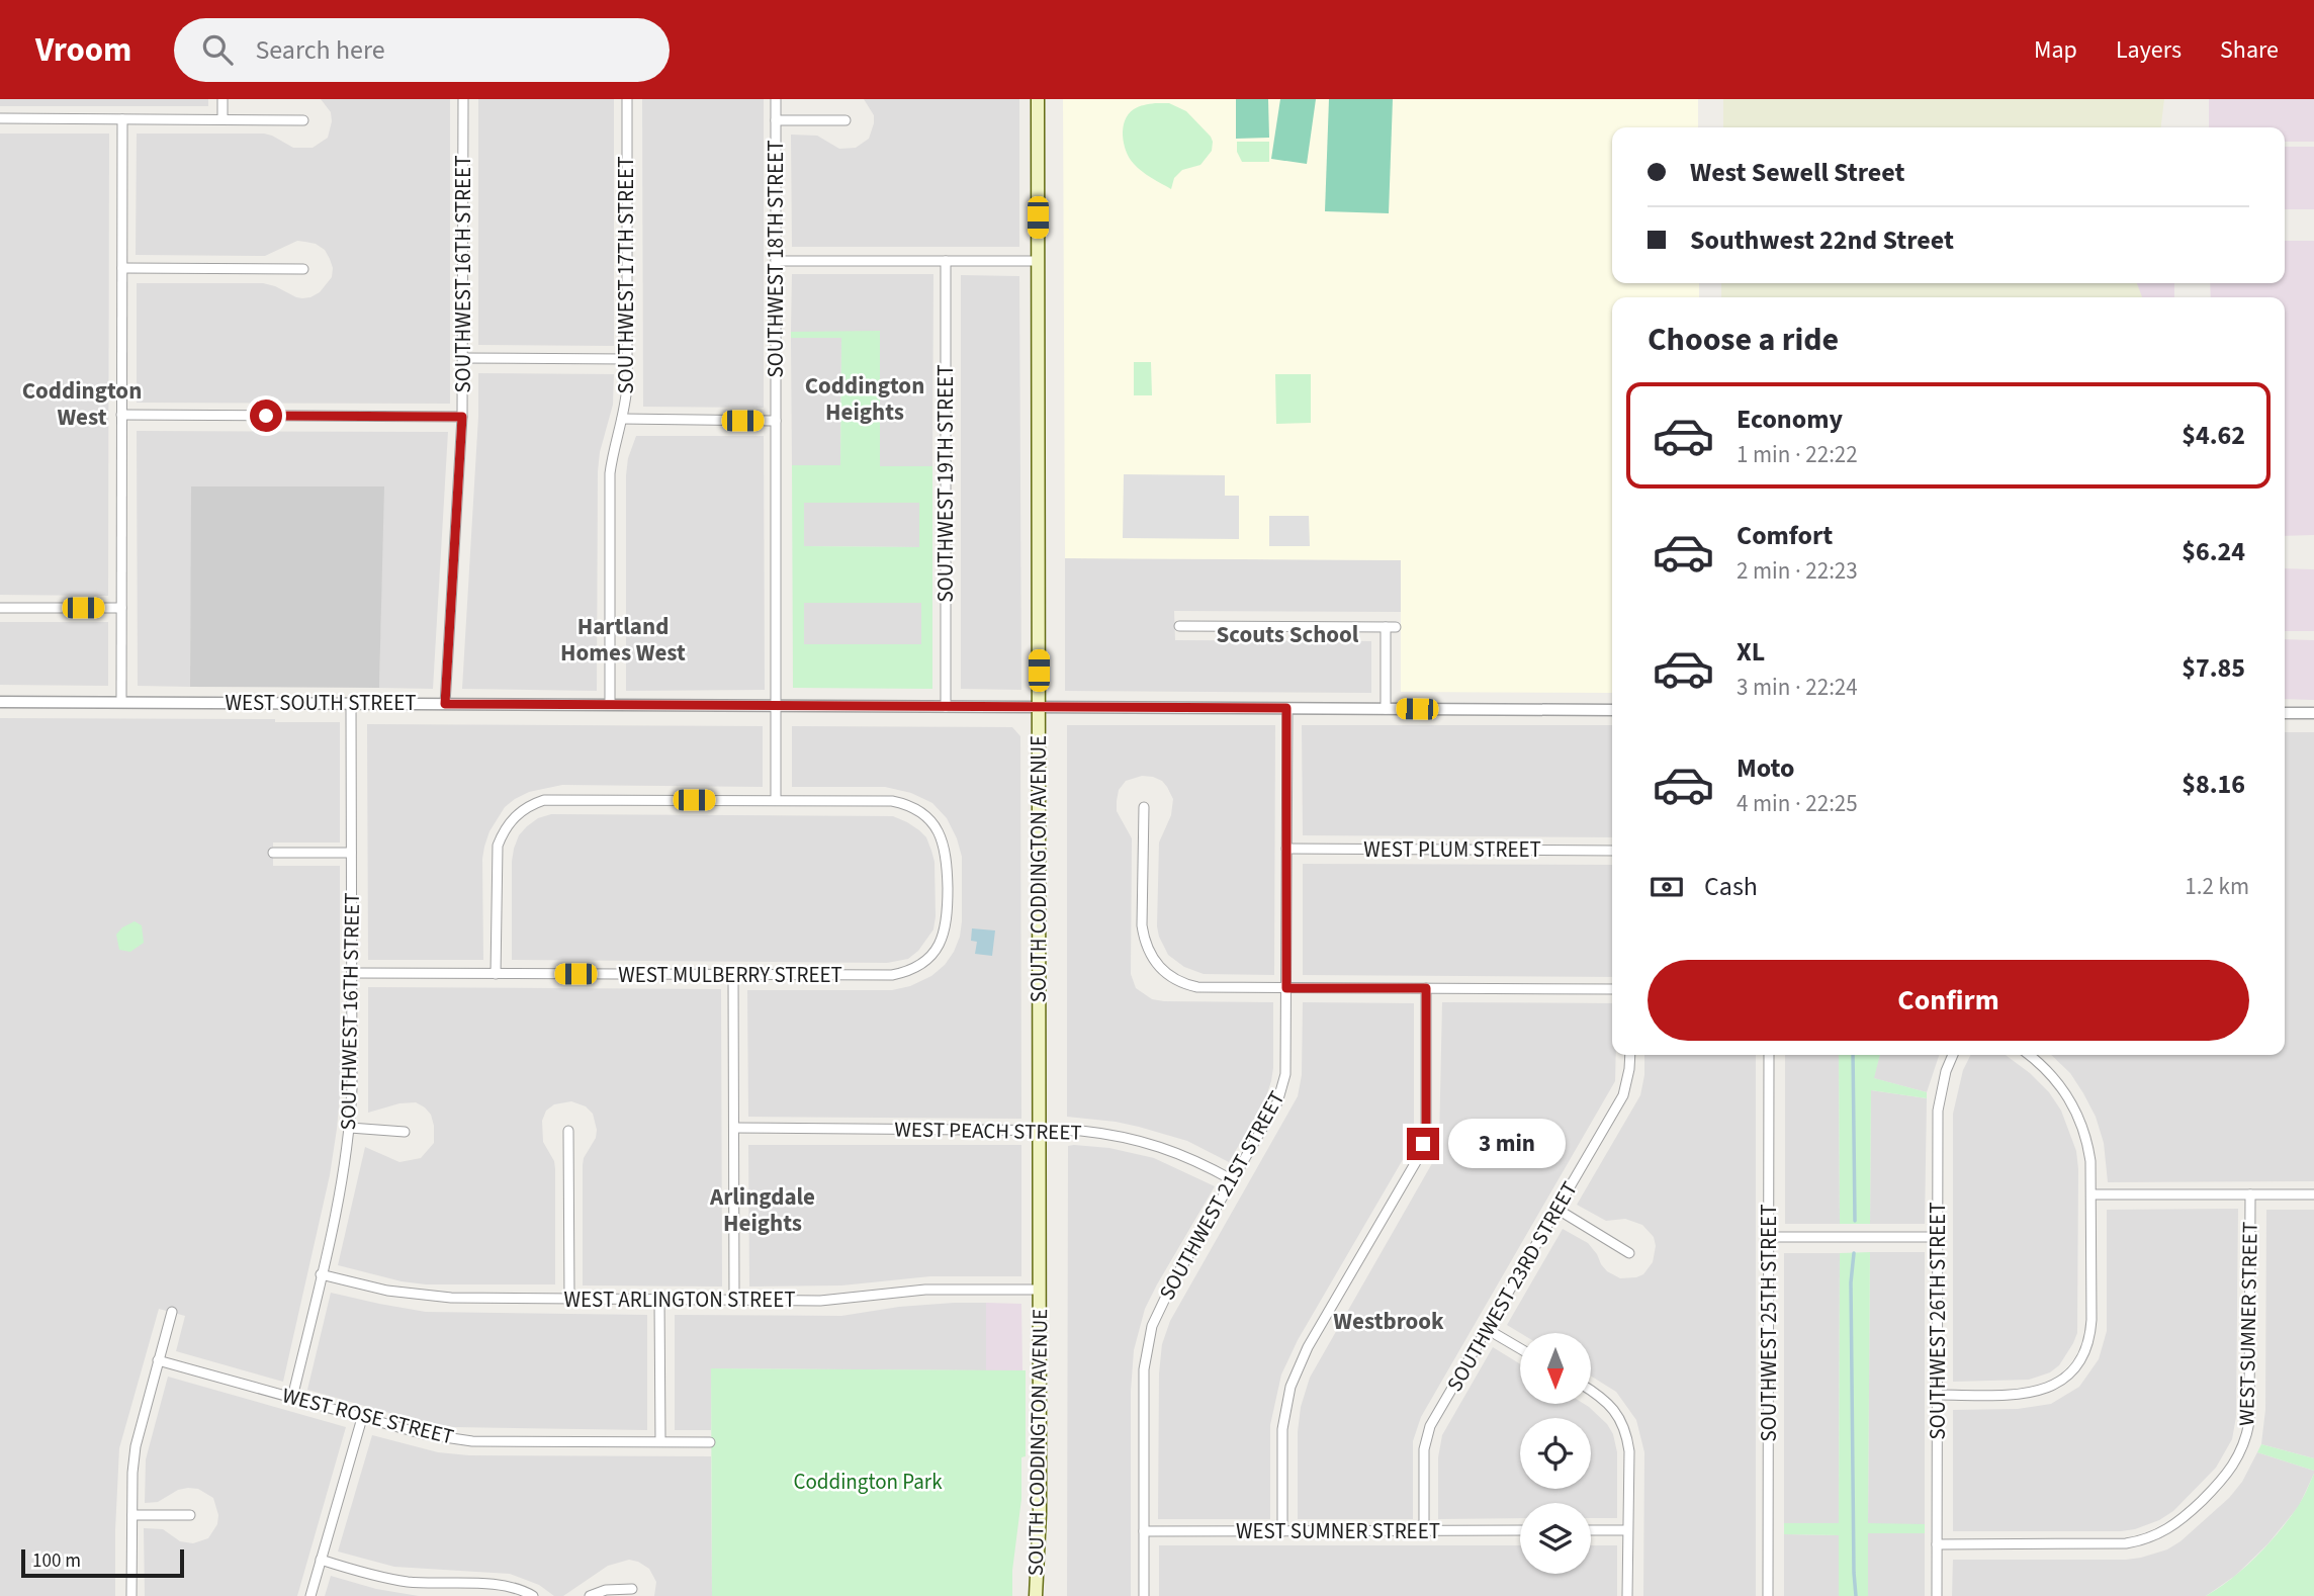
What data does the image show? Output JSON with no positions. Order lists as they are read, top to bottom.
{
  "streets": {
    "main road": ["SOUTH CODDINGTON AVENUE"],
    "street": [
      "SOUTHWEST 18TH STREET",
      "SOUTHWEST 16TH STREET",
      "SOUTHWEST 17TH STREET",
      "SOUTHWEST 19TH STREET",
      "WEST SOUTH STREET",
      "WEST PLUM STREET",
      "WEST MULBERRY STREET",
      "WEST PEACH STREET",
      "SOUTHWEST 21ST STREET",
      "SOUTHWEST 23RD STREET",
      "WEST ARLINGTON STREET",
      "SOUTHWEST 26TH STREET",
      "SOUTHWEST 25TH STREET",
      "WEST SUMNER STREET",
      "WEST ROSE STREET"
    ]
  },
  "crossings": [
    ["SOUTHWEST 18TH STREET", "WEST SOUTH STREET"],
    ["SOUTHWEST 18TH STREET", "WEST MULBERRY STREET"],
    ["SOUTHWEST 16TH STREET", "WEST SOUTH STREET"],
    ["SOUTHWEST 16TH STREET", "WEST MULBERRY STREET"],
    ["SOUTHWEST 16TH STREET", "WEST ARLINGTON STREET"],
    ["SOUTHWEST 16TH STREET", "WEST ROSE STREET"],
    ["SOUTHWEST 17TH STREET", "WEST SOUTH STREET"],
    ["SOUTHWEST 19TH STREET", "WEST SOUTH STREET"],
    ["WEST SOUTH STREET", "SOUTH CODDINGTON AVENUE"],
    ["WEST SOUTH STREET", "SOUTHWEST 21ST STREET"],
    ["WEST PLUM STREET", "SOUTHWEST 21ST STREET"],
    ["SOUTH CODDINGTON AVENUE", "WEST PEACH STREET"],
    ["SOUTH CODDINGTON AVENUE", "WEST ARLINGTON STREET"],
    ["WEST PEACH STREET", "SOUTHWEST 21ST STREET"],
    ["SOUTHWEST 21ST STREET", "WEST SUMNER STREET"],
    ["SOUTHWEST 23RD STREET", "WEST SUMNER STREET"],
    ["SOUTHWEST 26TH STREET", "WEST SUMNER STREET"]
  ],
  "districts": [
    "Coddington Heights",
    "Coddington West",
    "Hartland Homes West",
    "Scouts School",
    "Arlingdale Heights",
    "Westbrook"
  ],
  "parks": ["Coddington Park"],
  "scale_bar": "100 m",
  "north": "bottom",
  "page": {
    "header": "Vroom",
    "search": "Search here",
    "nav": ["Map", "Layers", "Share"],
    "banner": ["West Sewell Street", "Southwest 22nd Street"],
    "heading": "Choose a ride",
    "list": [
      {
        "name": "Economy",
        "note": "1 min · 22:22",
        "value": "$4.62"
      },
      {
        "name": "Comfort",
        "note": "2 min · 22:23",
        "value": "$6.24"
      },
      {
        "name": "XL",
        "note": "3 min · 22:24",
        "value": "$7.85"
      },
      {
        "name": "Moto",
        "note": "4 min · 22:25",
        "value": "$8.16"
      }
    ],
    "pay": ["Cash", "1.2 km"],
    "buttons": "Confirm",
    "bubble": "3 min",
    "scale": "100 m"
  }
}
